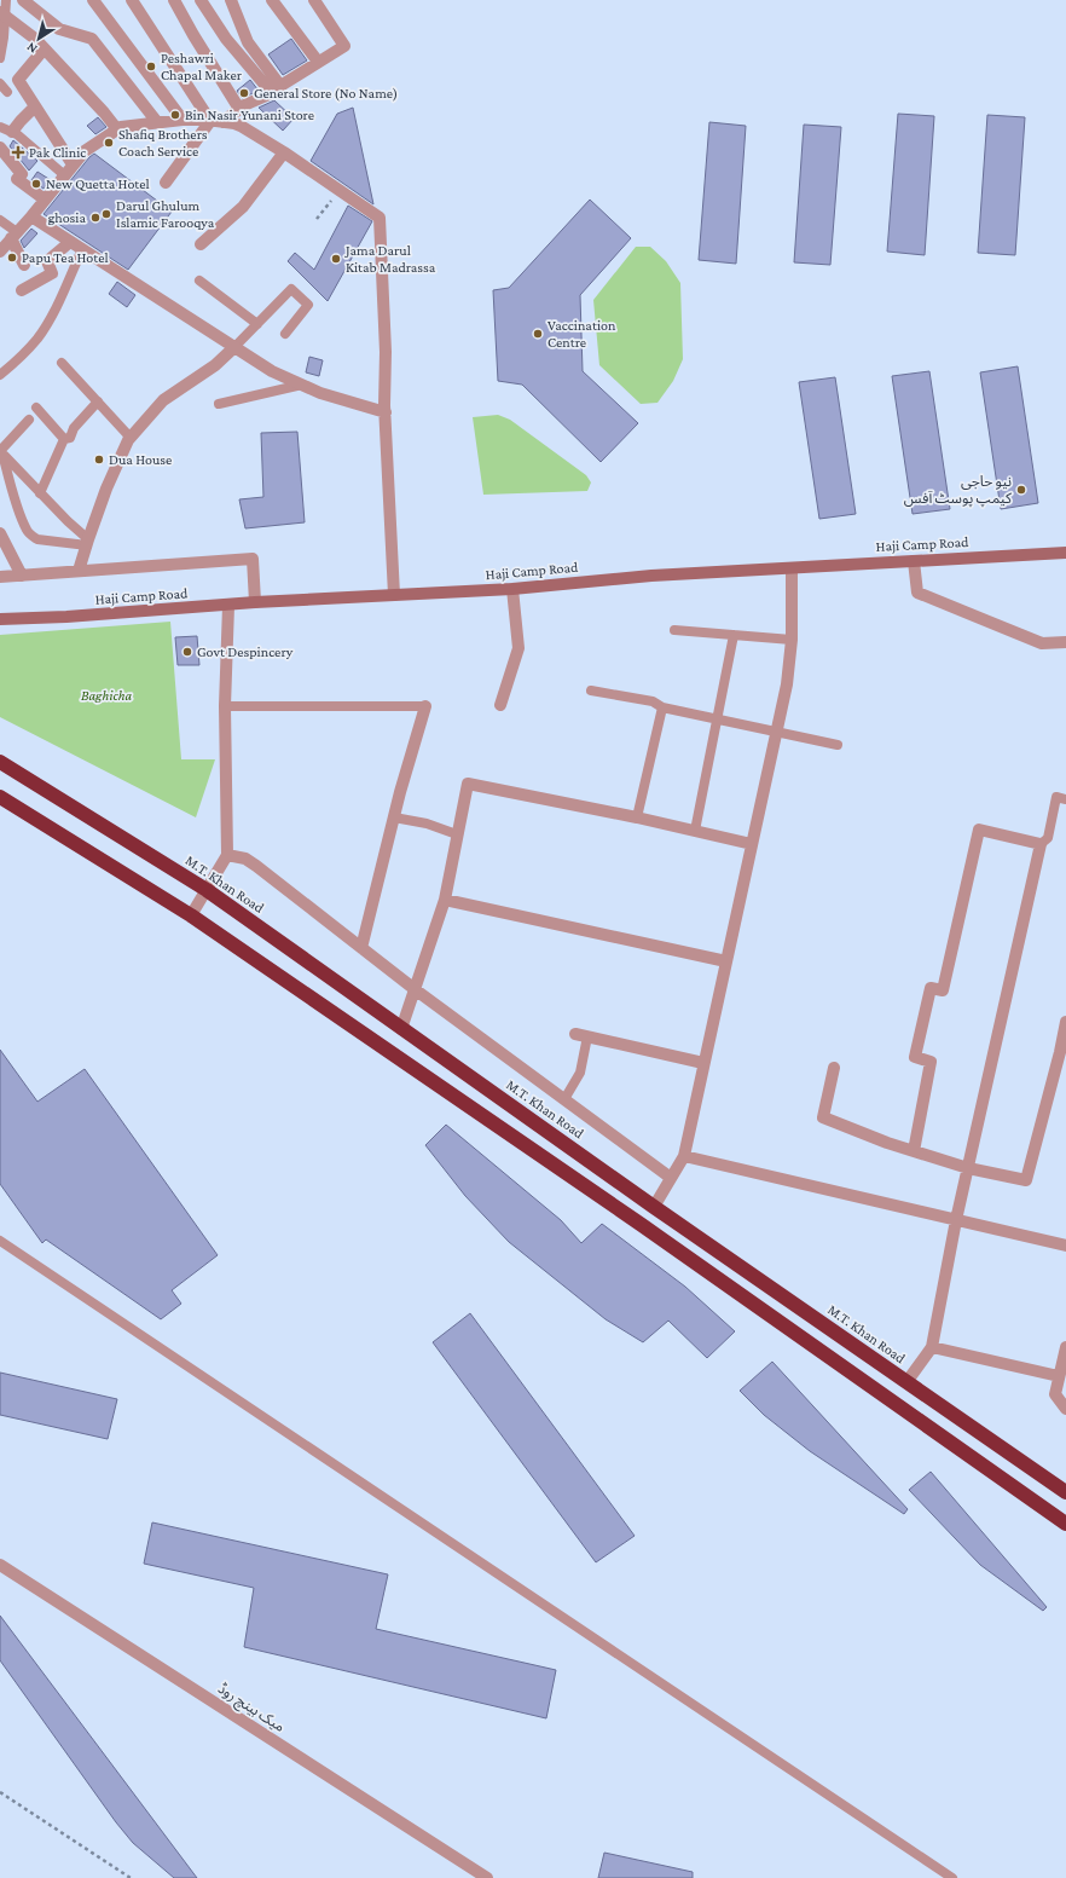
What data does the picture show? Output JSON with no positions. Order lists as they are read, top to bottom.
{
  "streets": {
    "highway": ["M.T. Khan Road"],
    "street": ["Haji Camp Road", "میک ہینچ روڈ"]
  },
  "parks": ["Baghicha"],
  "places": {
    "other": [
      "Peshawri Chapal Maker",
      "General Store (No Name)",
      "Bin Nasir Yunani Store",
      "Shafiq Brothers Coach Service",
      "New Quetta Hotel",
      "Darul Ghulum Islamic Farooqya",
      "ghosia",
      "Papu Tea Hotel",
      "Jama Darul Kitab Madrassa",
      "Vaccination Centre",
      "Dua House",
      "نیو حاجی کیمپ پوسٹ آفس",
      "Govt Despincery"
    ],
    "health": ["Pak Clinic"]
  },
  "north": "bottom left"
}
